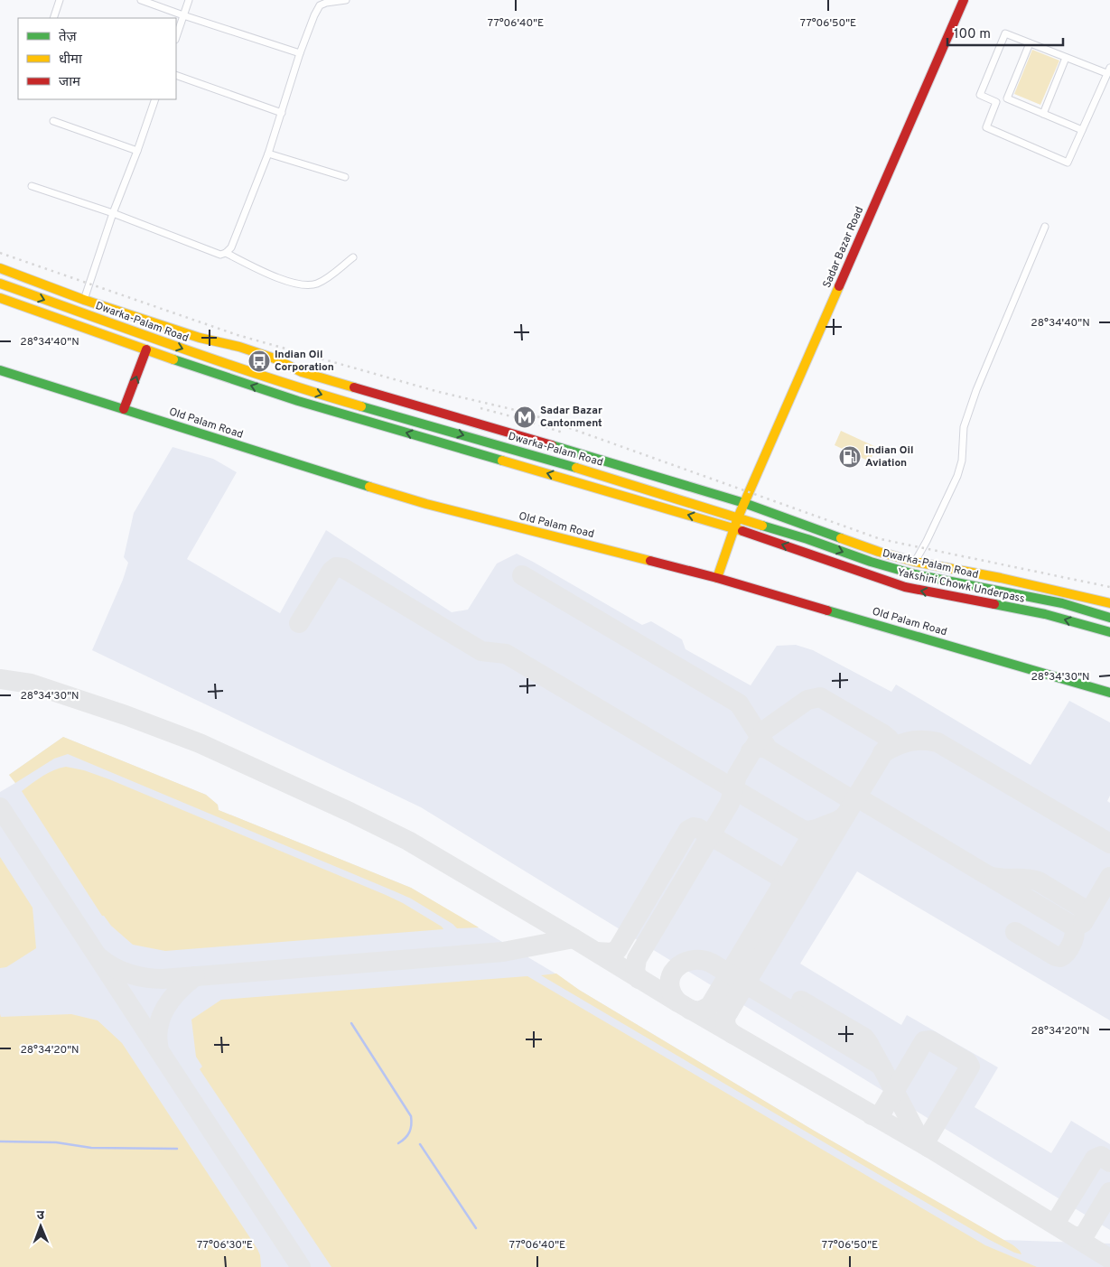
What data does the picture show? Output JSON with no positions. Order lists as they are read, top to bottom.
{
  "streets": {
    "street": [
      "Sadar Bazar Road",
      "Dwarka-Palam Road",
      "Old Palam Road",
      "Yakshini Chowk Underpass"
    ]
  },
  "crossings": [
    ["Sadar Bazar Road", "Dwarka-Palam Road"],
    ["Sadar Bazar Road", "Old Palam Road"],
    ["Sadar Bazar Road", "Yakshini Chowk Underpass"]
  ],
  "places": {
    "bus stop": ["Indian Oil Corporation"],
    "metro station": ["Sadar Bazar Cantonment"],
    "fuel station": ["Indian Oil Aviation"]
  },
  "legend": ["तेज़", "धीमा", "जाम"],
  "scale_bar": "100 m",
  "north": "top",
  "coordinates": [
    "77°06'40\"E",
    "77°06'50\"E",
    "28°34'40\"N",
    "28°34'30\"N",
    "28°34'20\"N",
    "77°06'30\"E"
  ]
}
